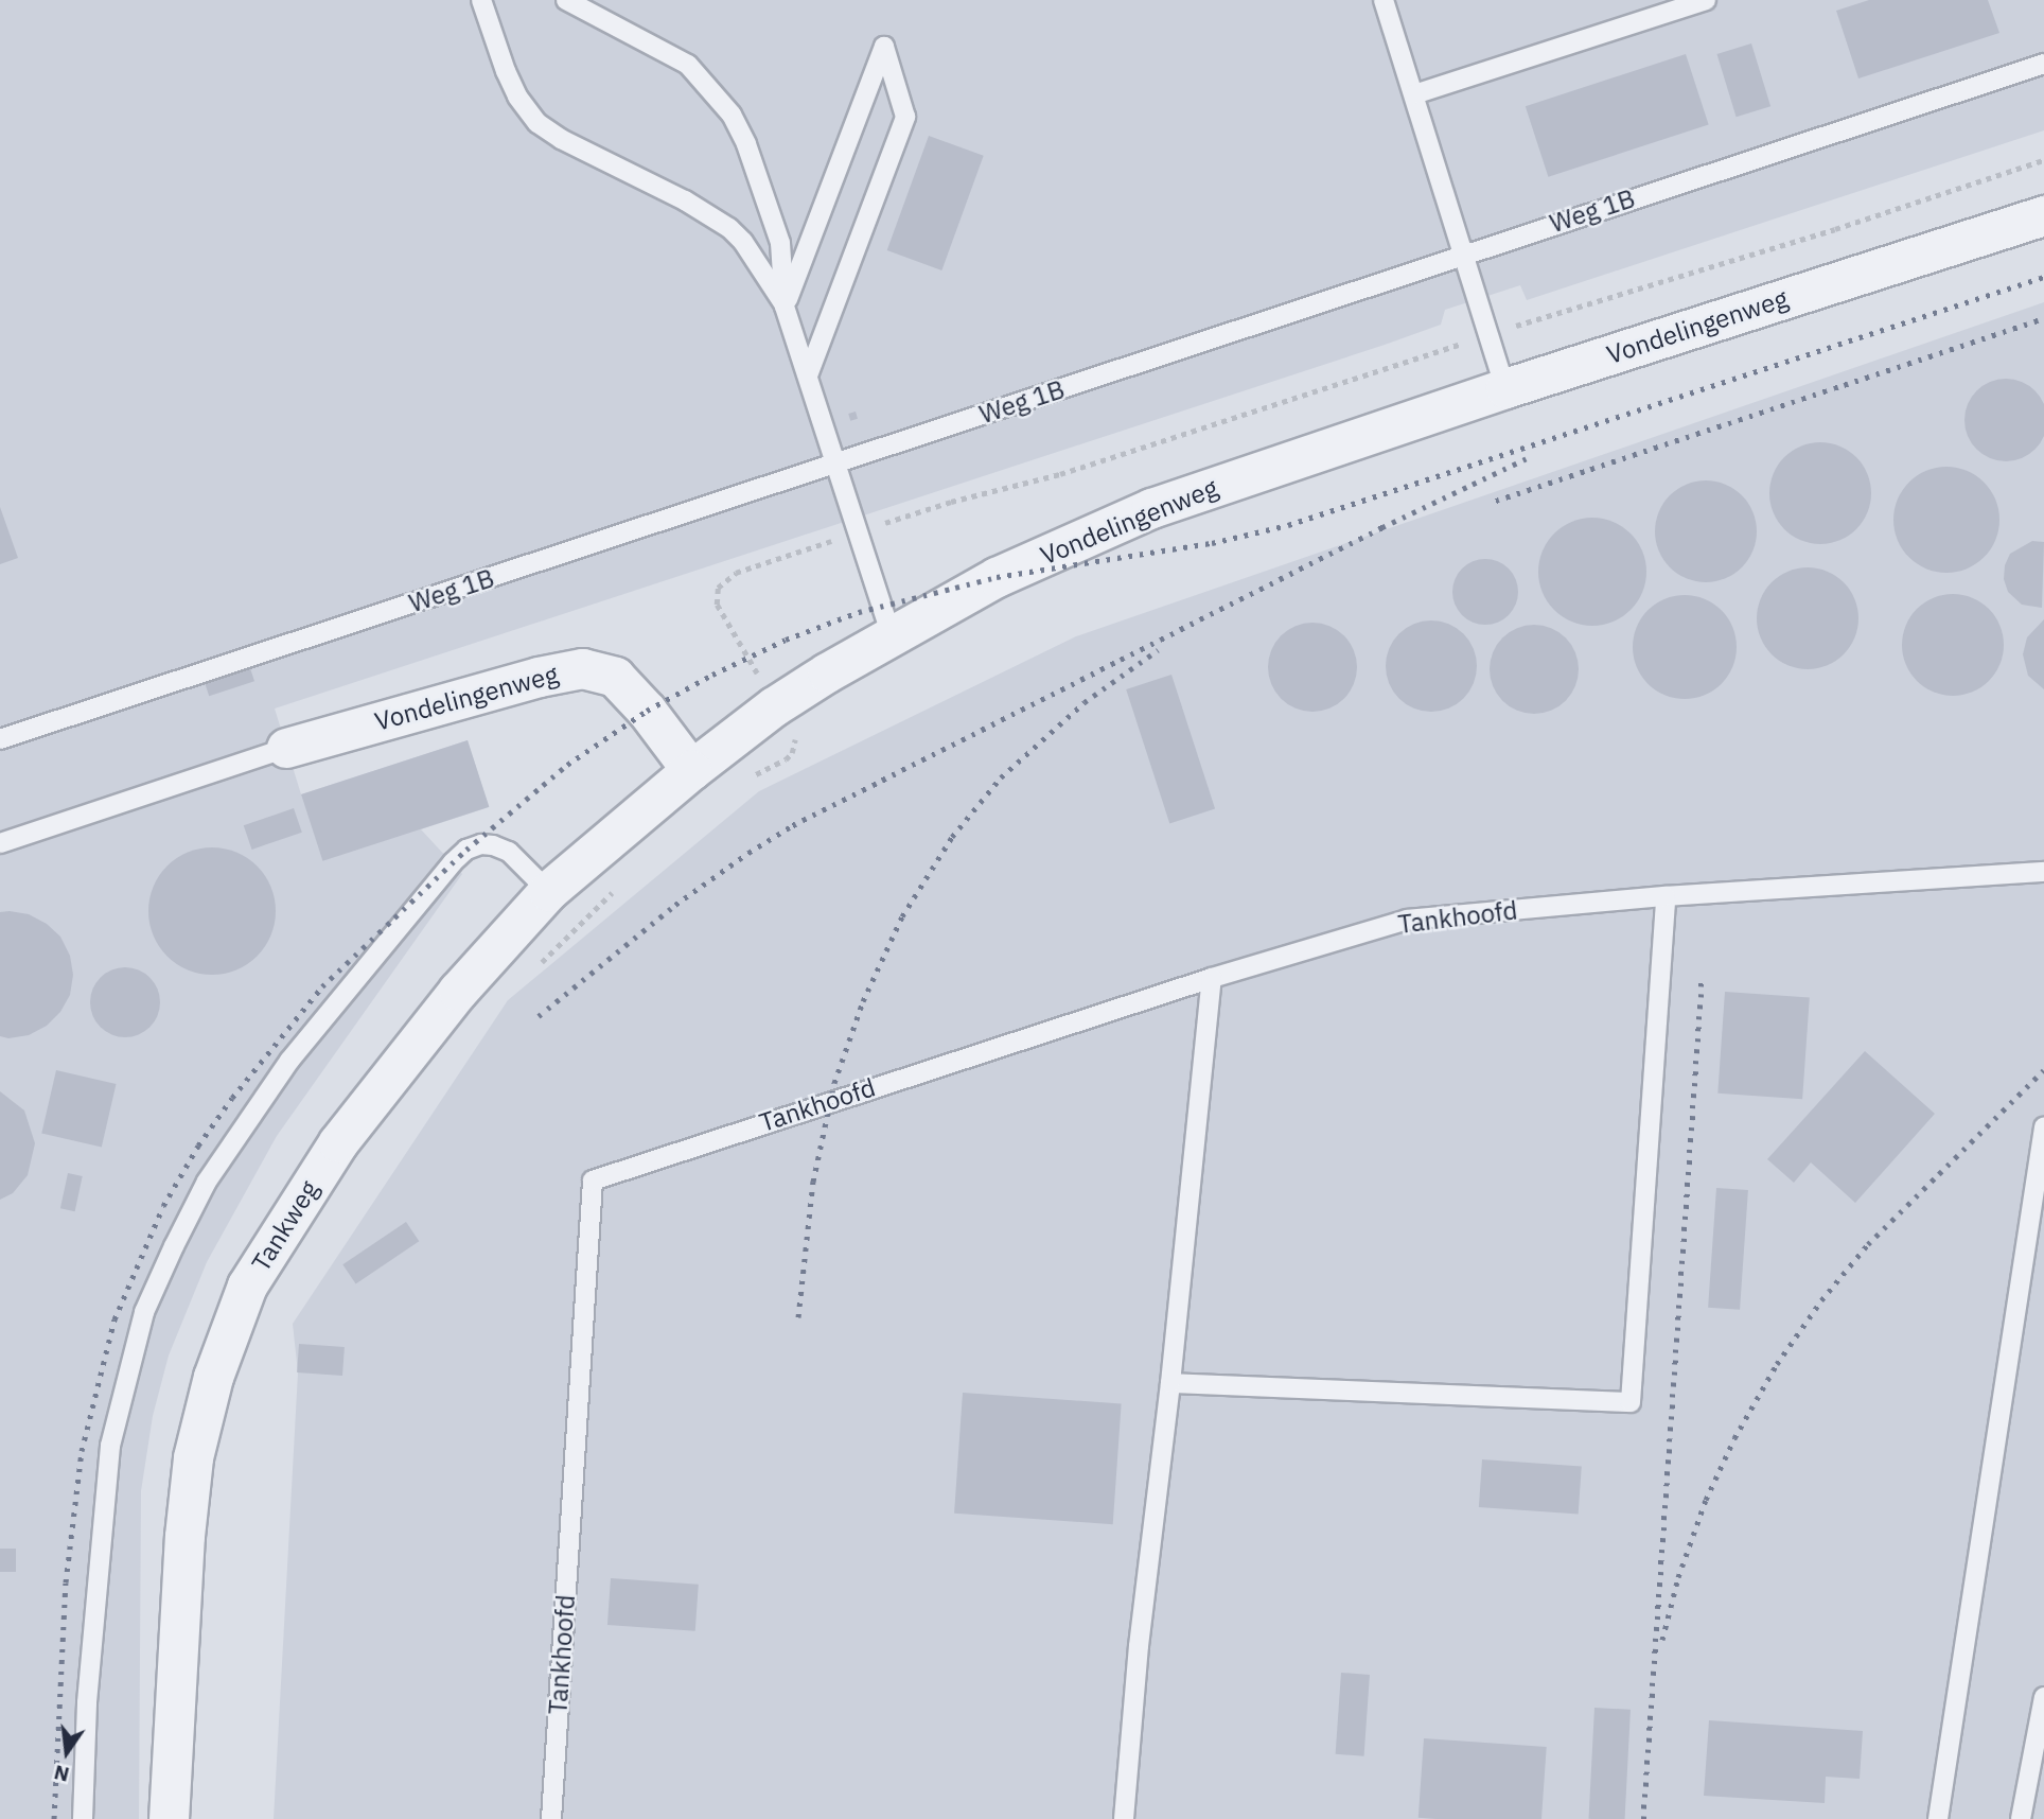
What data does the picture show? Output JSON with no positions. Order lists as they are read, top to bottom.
{
  "streets": {
    "street": ["Vondelingenweg", "Tankweg"],
    "lane": ["Weg 1B", "Tankhoofd"]
  },
  "crossings": [
    ["Vondelingenweg", "Tankweg"]
  ],
  "north": "bottom"
}
